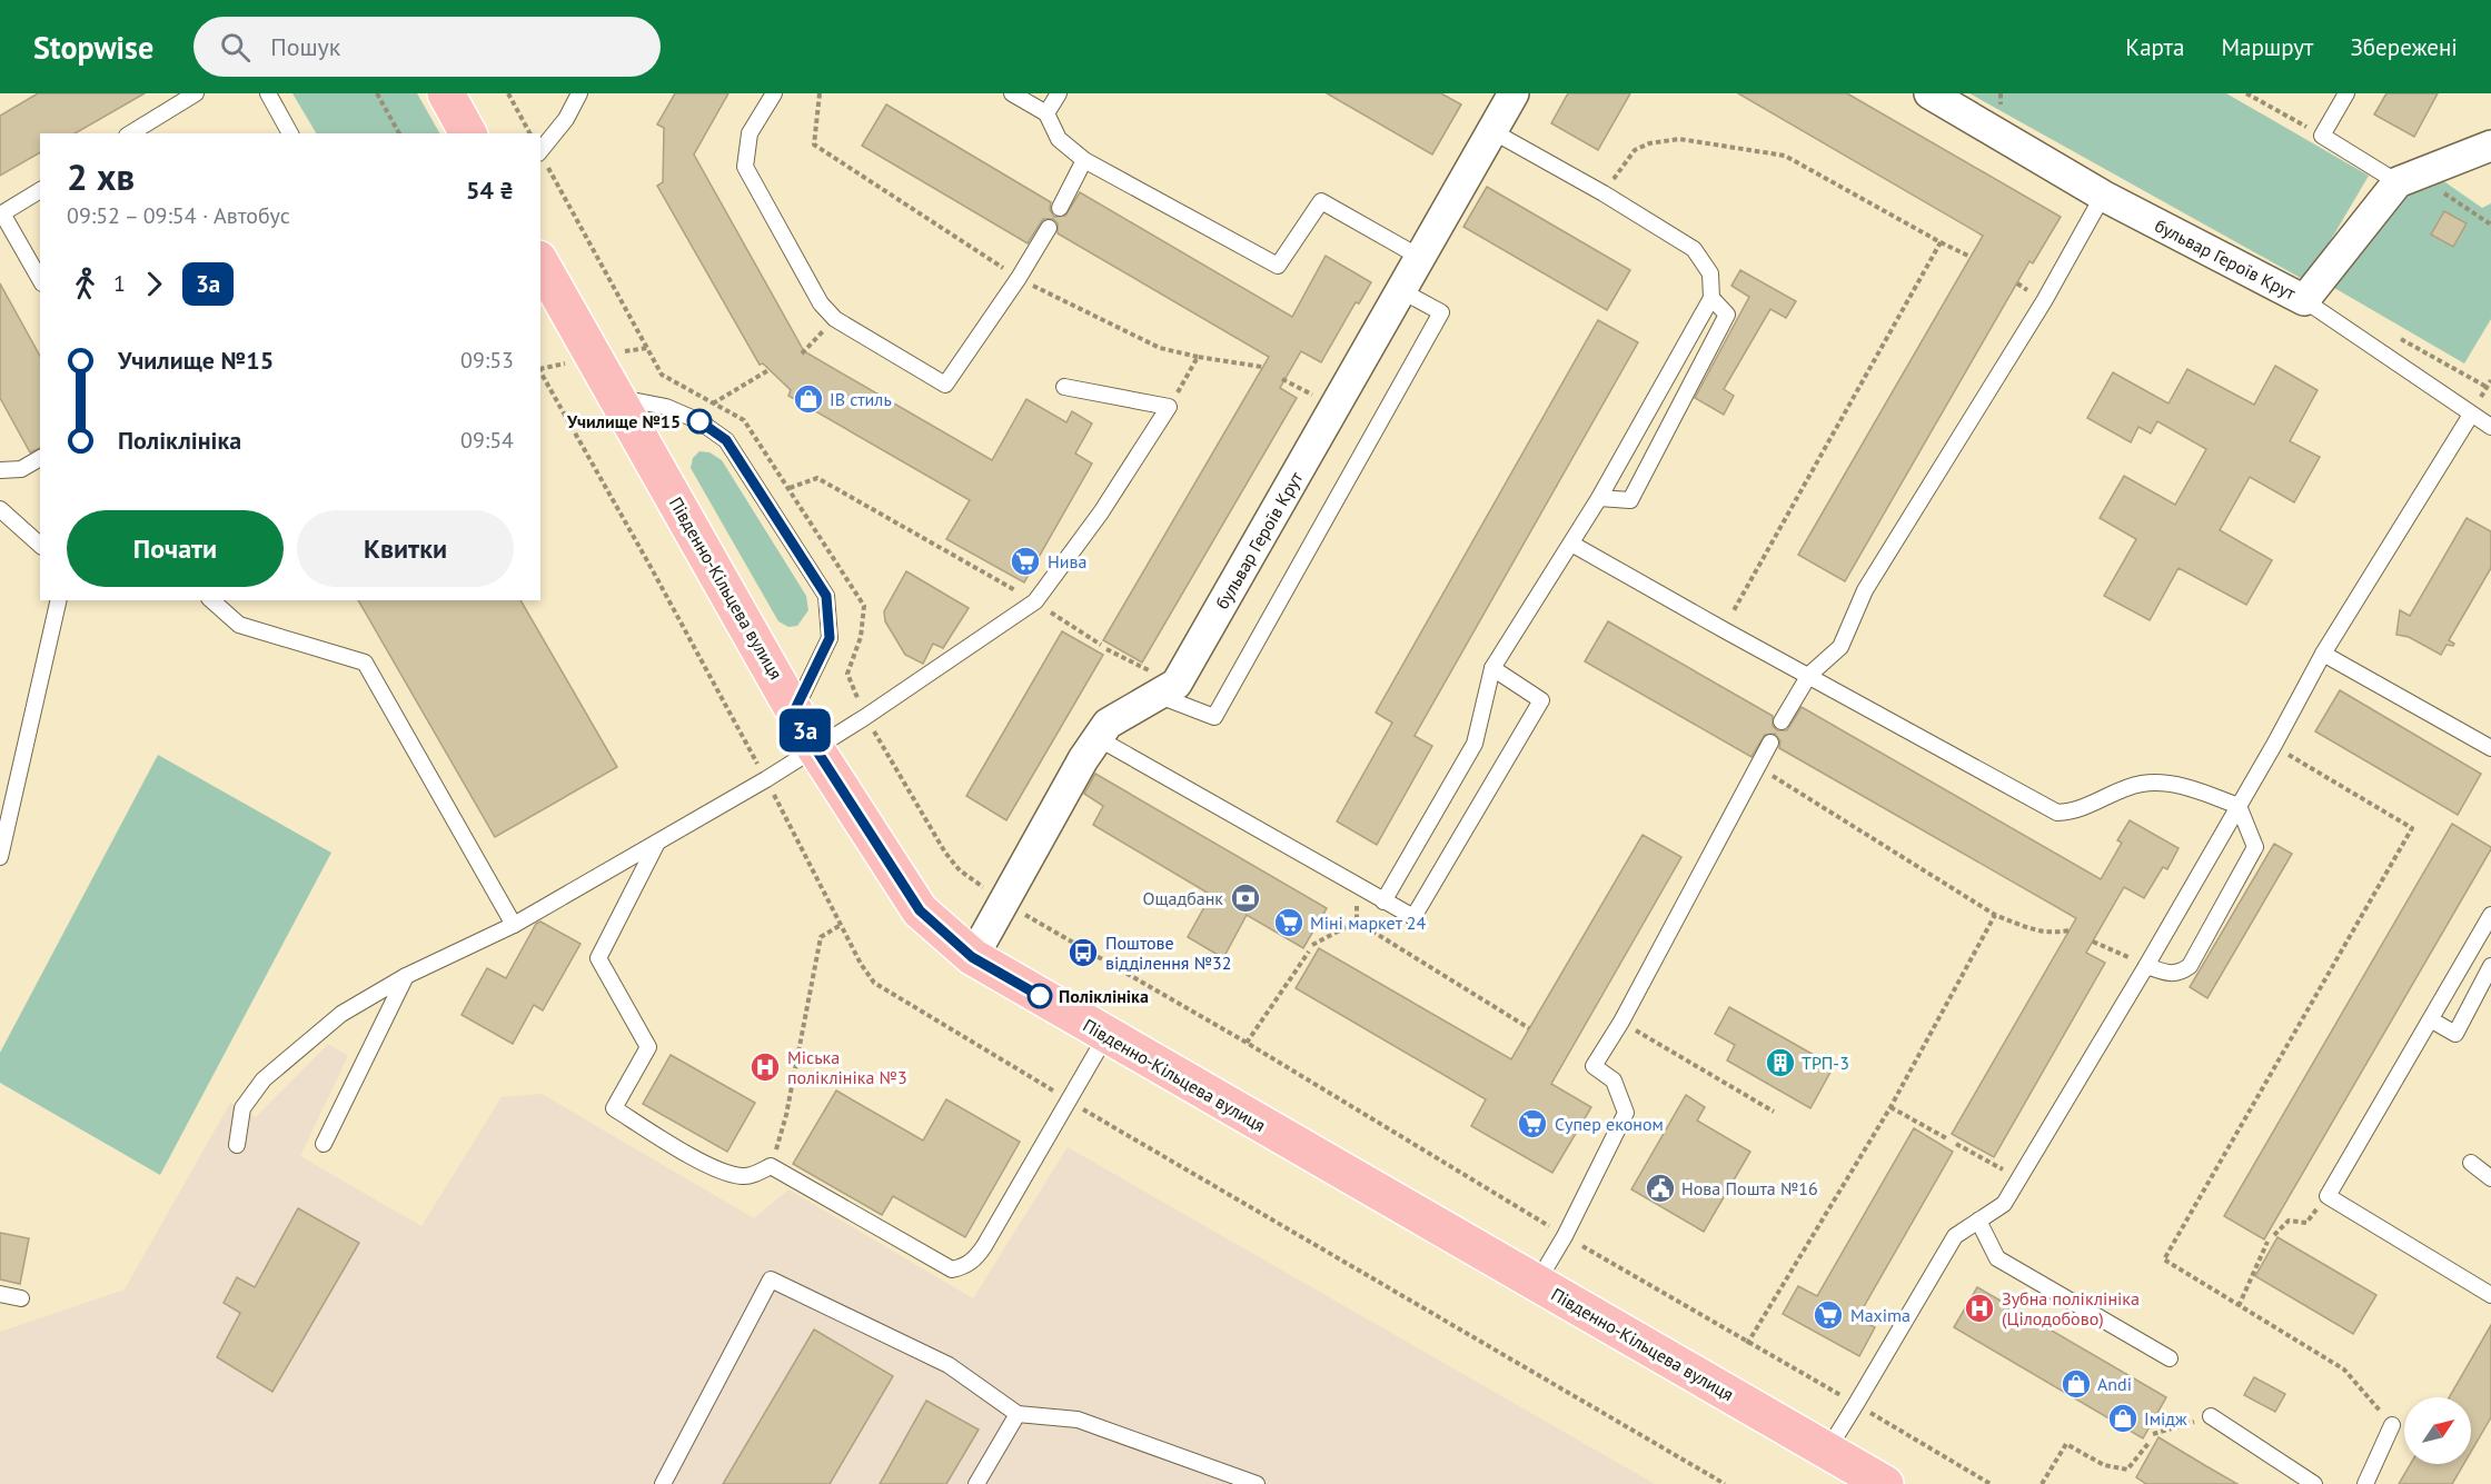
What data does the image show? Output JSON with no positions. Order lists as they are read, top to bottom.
{
  "streets": {
    "main road": ["Південно-Кільцева вулиця"],
    "street": ["бульвар Героїв Крут"]
  },
  "crossings": [
    ["бульвар Героїв Крут", "Південно-Кільцева вулиця"]
  ],
  "places": {
    "shop": ["ІВ стиль", "Andi", "Імідж"],
    "other": ["Училище №15", "Поліклініка"],
    "supermarket": [
      "Нива",
      "Міні маркет 24",
      "Супер економ",
      "Maxima"
    ],
    "bank": ["Ощадбанк"],
    "bus stop": ["Поштове відділення №32"],
    "building": ["ТРП-3"],
    "hospital": ["Міська поліклініка №3", "Зубна поліклініка (Цілодобово)"],
    "public building": ["Нова Пошта №16"]
  },
  "lines": ["bus line 3а"],
  "north": "top right",
  "page": {
    "header": "Stopwise",
    "search": "Пошук",
    "nav": ["Карта", "Маршрут", "Збережені"],
    "on_map": "3а",
    "heading": ["2 хв", "09:52 – 09:54 · Автобус", "54 ₴"],
    "legs": ["1", "3а"],
    "list": [
      {
        "name": "Училище №15",
        "value": "09:53"
      },
      {
        "name": "Поліклініка",
        "value": "09:54"
      }
    ],
    "buttons": ["Почати", "Квитки"]
  }
}
